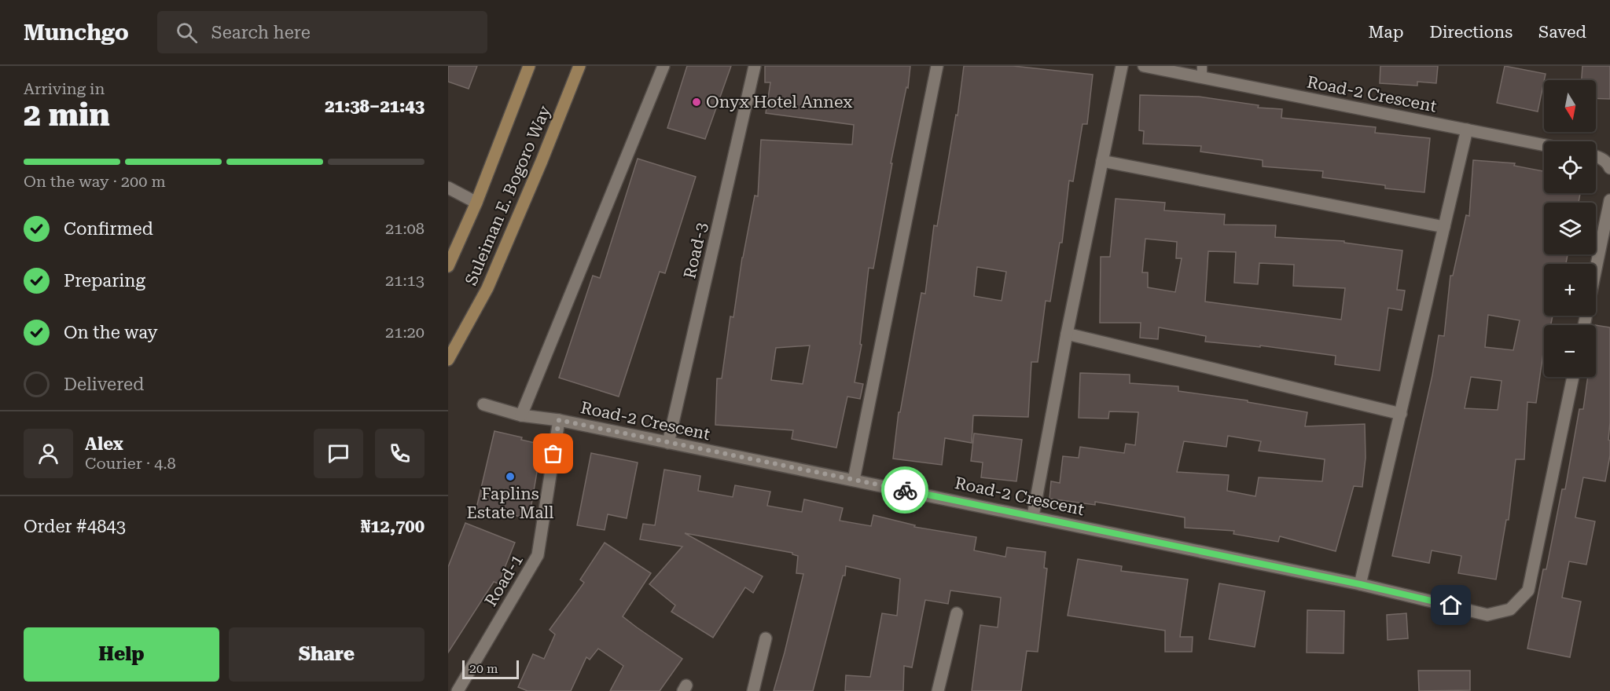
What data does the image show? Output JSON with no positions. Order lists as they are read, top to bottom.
{
  "streets": {
    "main road": ["Suleiman E. Bogoro Way"],
    "street": ["Road-2 Crescent", "Road-3", "Road-1"]
  },
  "crossings": [
    ["Road-2 Crescent", "Road-3"],
    ["Road-2 Crescent", "Road-1"]
  ],
  "places": ["Onyx Hotel Annex", "Faplins Estate Mall"],
  "scale_bar": "20 m",
  "north": "bottom",
  "page": {
    "header": "Munchgo",
    "search": "Search here",
    "nav": ["Map", "Directions", "Saved"],
    "heading": ["2 min", "Arriving in", "21:38–21:43"],
    "panel": [
      "Alex",
      "Courier · 4.8",
      "Order #4843",
      "₦12,700"
    ],
    "map_buttons": ["+", "−"],
    "bar": "On the way · 200 m",
    "list": [
      ["Confirmed", "21:08"],
      ["Preparing", "21:13"],
      ["On the way", "21:20"],
      "Delivered"
    ],
    "buttons": ["Help", "Share"],
    "scale": "20 m"
  }
}
